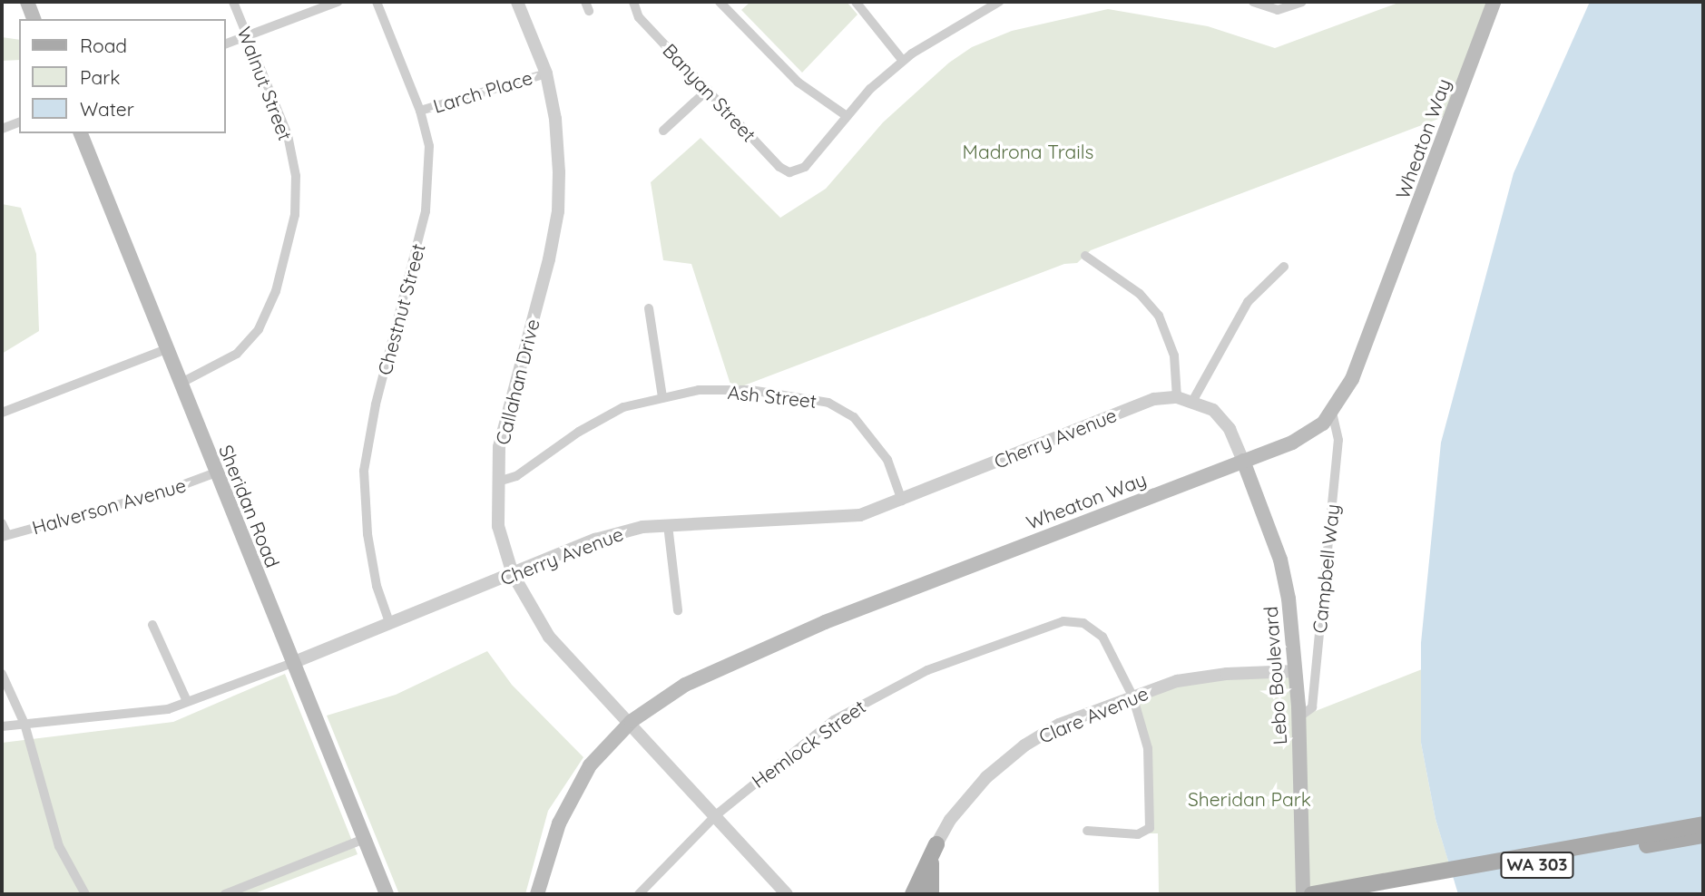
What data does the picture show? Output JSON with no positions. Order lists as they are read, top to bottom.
{
  "streets": {
    "main road": [
      "Wheaton Way",
      "Sheridan Road",
      "Lebo Boulevard",
      "WA 303"
    ],
    "street": [
      "Walnut Street",
      "Larch Place",
      "Banyan Street",
      "Chestnut Street",
      "Callahan Drive",
      "Ash Street",
      "Cherry Avenue",
      "Halverson Avenue",
      "Campbell Way",
      "Clare Avenue",
      "Hemlock Street"
    ]
  },
  "crossings": [
    ["Walnut Street", "Sheridan Road"],
    ["Larch Place", "Chestnut Street"],
    ["Larch Place", "Callahan Drive"],
    ["Wheaton Way", "Callahan Drive"],
    ["Wheaton Way", "Cherry Avenue"],
    ["Wheaton Way", "Campbell Way"],
    ["Wheaton Way", "Lebo Boulevard"],
    ["Chestnut Street", "Cherry Avenue"],
    ["Callahan Drive", "Ash Street"],
    ["Callahan Drive", "Cherry Avenue"],
    ["Callahan Drive", "Hemlock Street"],
    ["Ash Street", "Cherry Avenue"],
    ["Cherry Avenue", "Sheridan Road"],
    ["Cherry Avenue", "Lebo Boulevard"],
    ["Halverson Avenue", "Sheridan Road"],
    ["Campbell Way", "Lebo Boulevard"],
    ["Lebo Boulevard", "Clare Avenue"],
    ["Clare Avenue", "Hemlock Street"]
  ],
  "parks": ["Madrona Trails", "Sheridan Park"],
  "legend": ["Road", "Park", "Water"]
}
